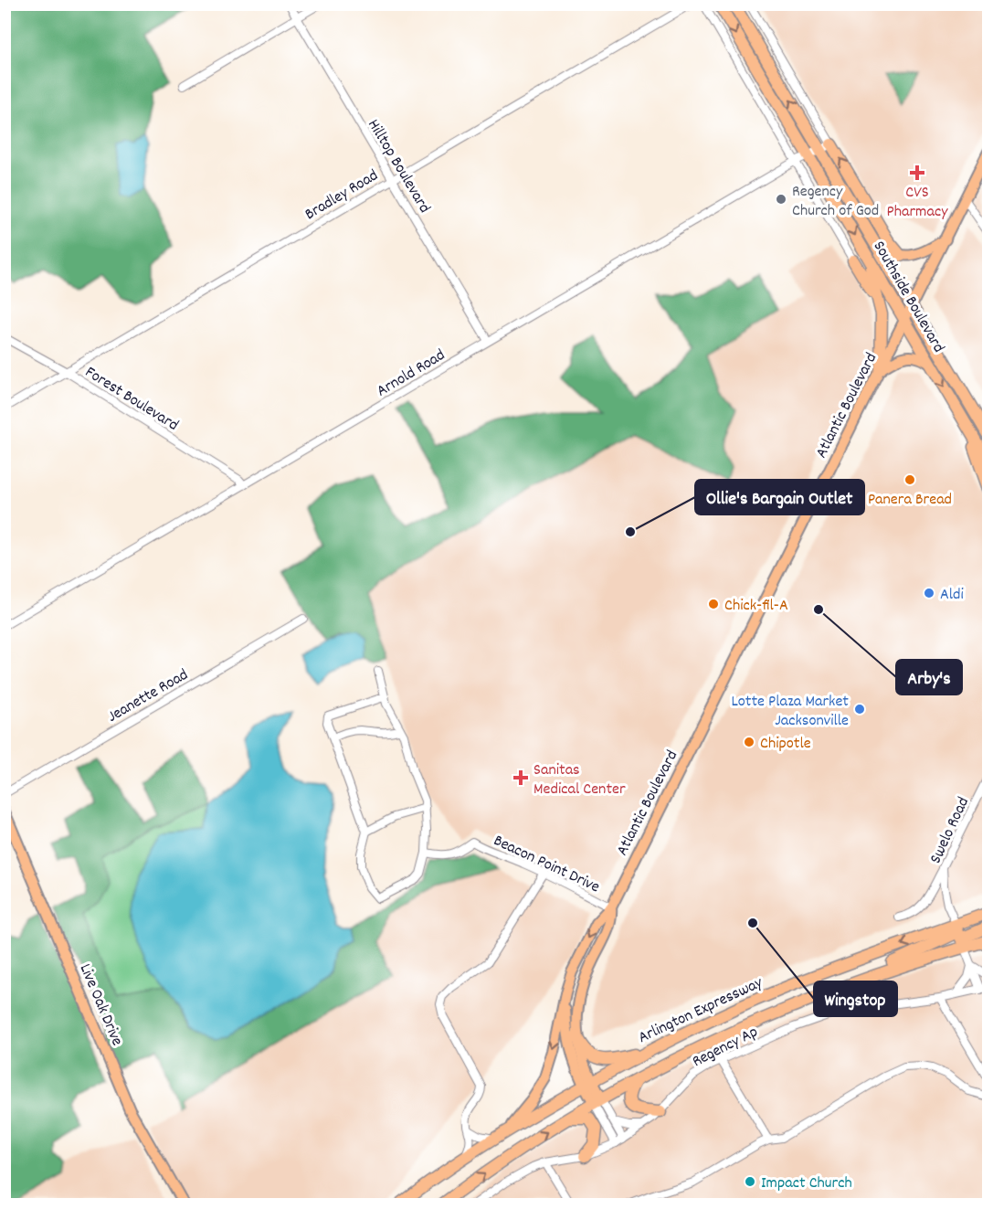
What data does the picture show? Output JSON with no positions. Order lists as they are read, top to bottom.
{
  "streets": {
    "highway": ["Southside Boulevard", "Atlantic Boulevard", "Arlington Expressway"],
    "main road": ["Live Oak Drive"],
    "street": [
      "Hilltop Boulevard",
      "Bradley Road",
      "Arnold Road",
      "Forest Boulevard",
      "Jeanette Road",
      "Swelo Road",
      "Beacon Point Drive",
      "Regency Ap"
    ]
  },
  "crossings": [
    ["Hilltop Boulevard", "Bradley Road"],
    ["Hilltop Boulevard", "Arnold Road"],
    ["Bradley Road", "Forest Boulevard"],
    ["Southside Boulevard", "Arnold Road"],
    ["Southside Boulevard", "Atlantic Boulevard"],
    ["Arnold Road", "Forest Boulevard"],
    ["Atlantic Boulevard", "Beacon Point Drive"],
    ["Atlantic Boulevard", "Arlington Expressway"],
    ["Swelo Road", "Arlington Expressway"],
    ["Swelo Road", "Regency Ap"]
  ],
  "places": {
    "health": ["CVS Pharmacy", "Sanitas Medical Center"],
    "other": [
      "Regency Church of God",
      "Panera Bread",
      "Ollie's Bargain Outlet",
      "Aldi",
      "Chick-fil-A",
      "Arby's",
      "Lotte Plaza Market Jacksonville",
      "Chipotle",
      "Wingstop",
      "Impact Church"
    ]
  }
}
